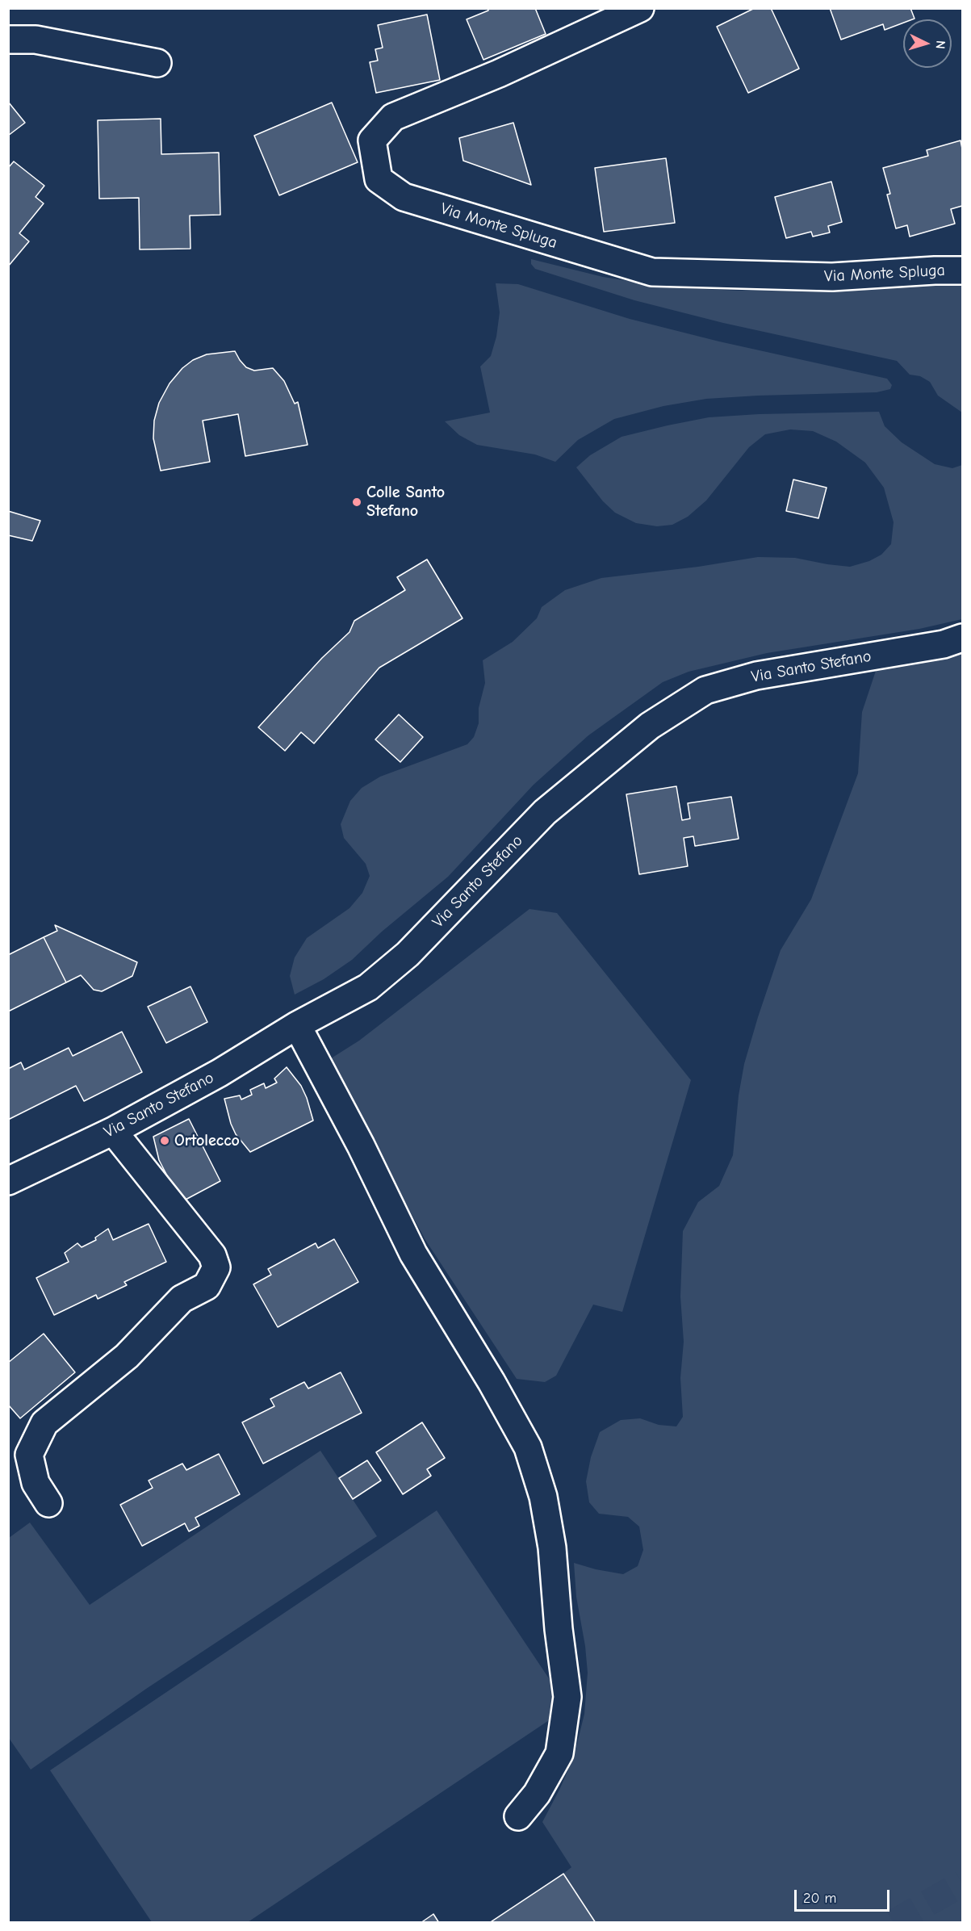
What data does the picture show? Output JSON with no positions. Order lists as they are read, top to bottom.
{
  "streets": {
    "street": ["Via Monte Spluga", "Via Santo Stefano"]
  },
  "places": ["Colle Santo Stefano", "Ortolecco"],
  "scale_bar": "20 m",
  "north": "right"
}
